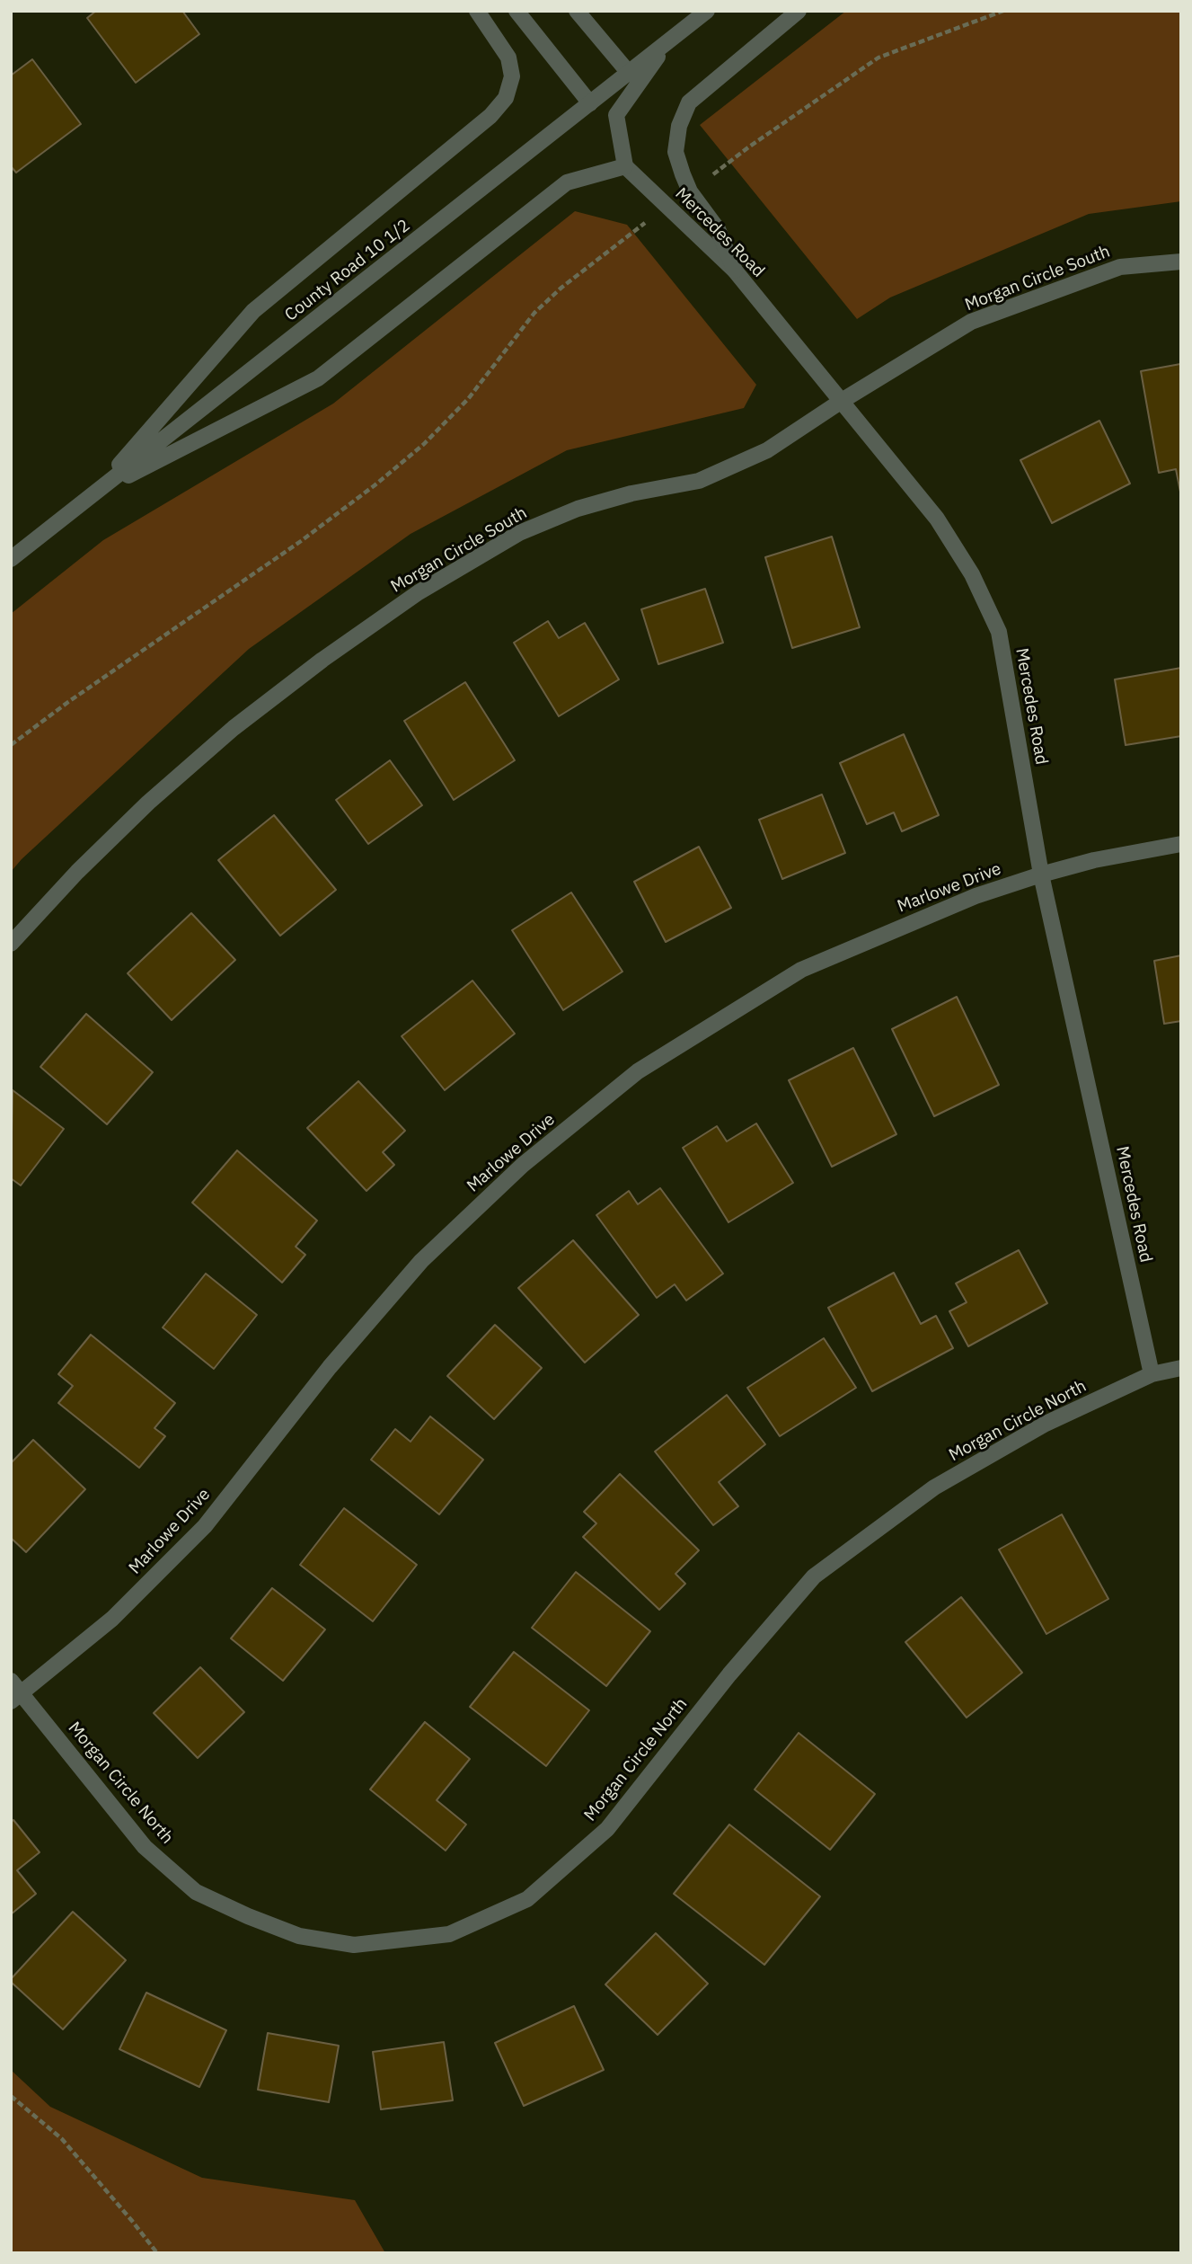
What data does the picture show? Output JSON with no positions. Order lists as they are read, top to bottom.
{
  "streets": {
    "street": [
      "Mercedes Road",
      "County Road 10 1/2",
      "Morgan Circle South",
      "Marlowe Drive",
      "Morgan Circle North"
    ]
  },
  "crossings": [
    ["Mercedes Road", "Morgan Circle South"],
    ["Mercedes Road", "Marlowe Drive"],
    ["Mercedes Road", "Morgan Circle North"],
    ["Marlowe Drive", "Morgan Circle North"]
  ]
}
